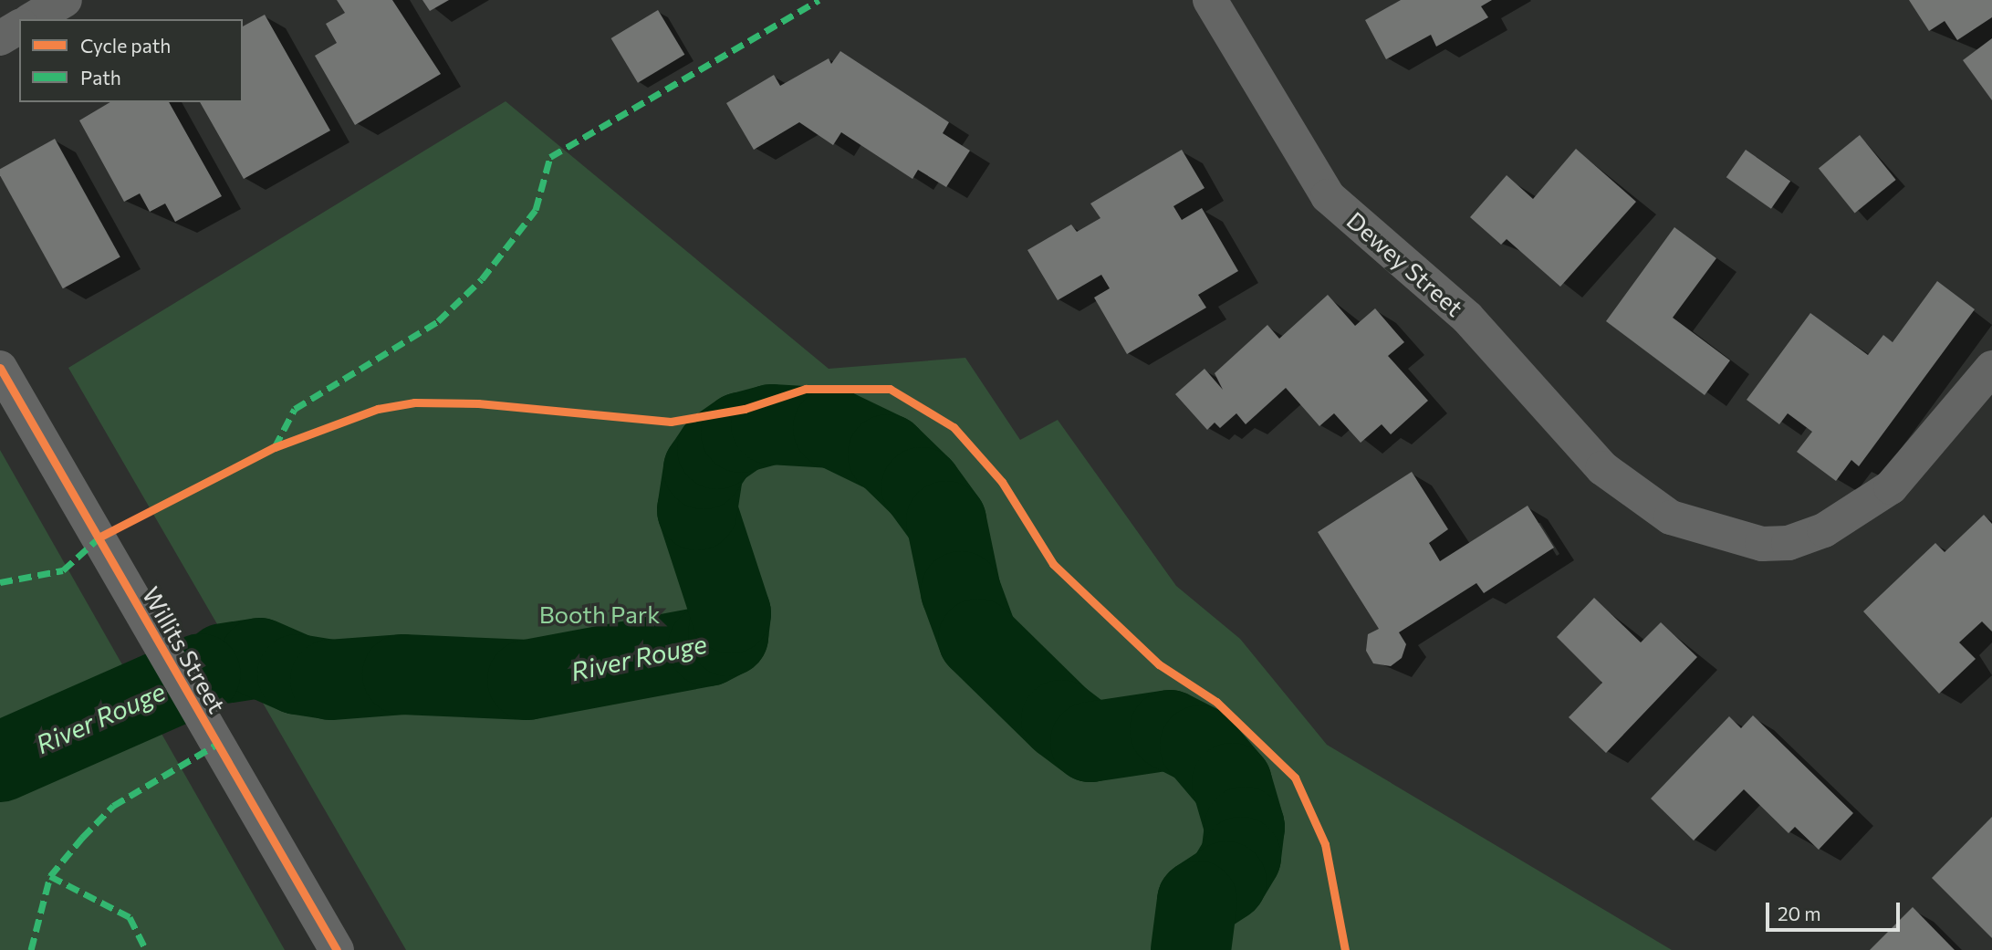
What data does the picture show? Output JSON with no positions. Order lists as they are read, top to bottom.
{
  "streets": {
    "street": ["Dewey Street", "Willits Street"]
  },
  "water": ["River Rouge"],
  "parks": ["Booth Park"],
  "legend": ["Cycle path", "Path"],
  "scale_bar": "20 m"
}
